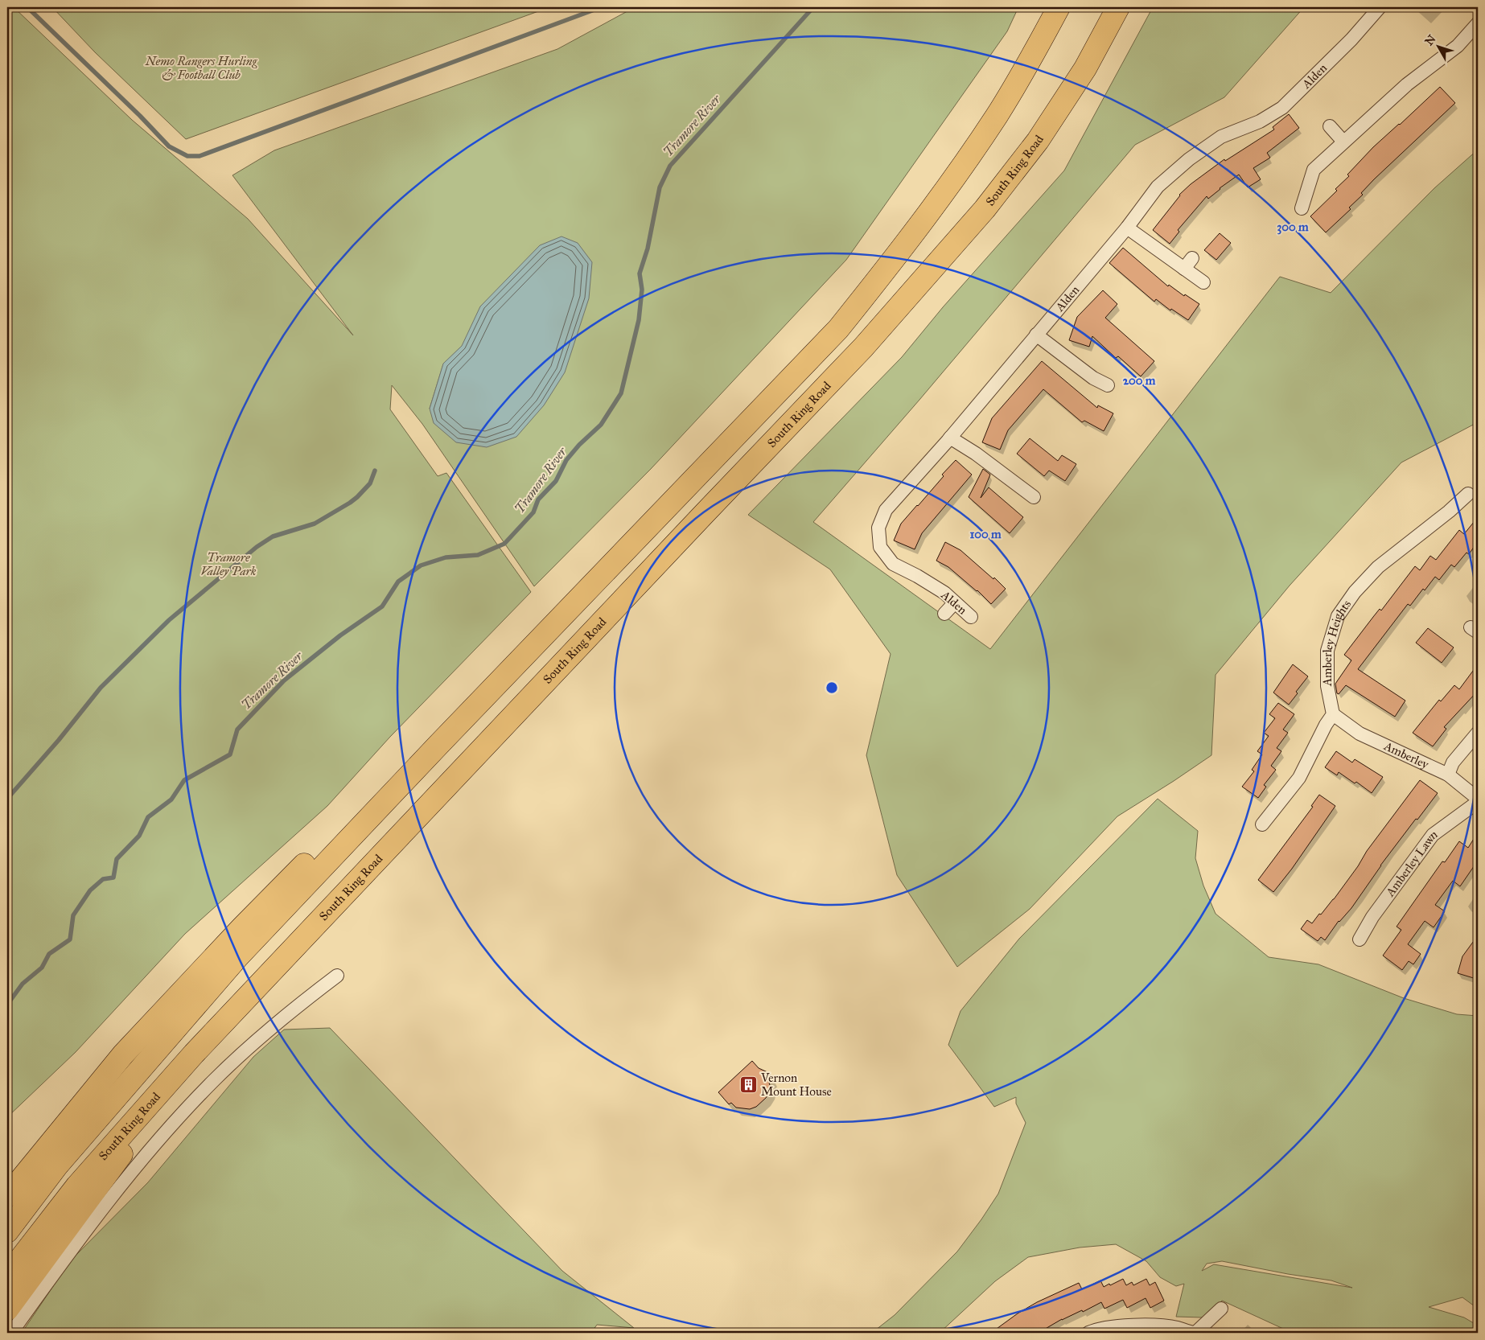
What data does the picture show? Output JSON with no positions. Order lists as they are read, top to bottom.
{
  "streets": {
    "highway": ["South Ring Road"],
    "street": [
      "Alden",
      "Amberley Heights",
      "Amberley",
      "Amberley Lawn"
    ]
  },
  "crossings": [
    ["Amberley Heights", "Amberley"]
  ],
  "water": ["Tramore River"],
  "parks": ["Nemo Rangers Hurling & Football Club", "Tramore Valley Park"],
  "places": {
    "building": ["Vernon Mount House"]
  },
  "north": "top left",
  "rings": ["300 m", "200 m", "100 m"]
}
